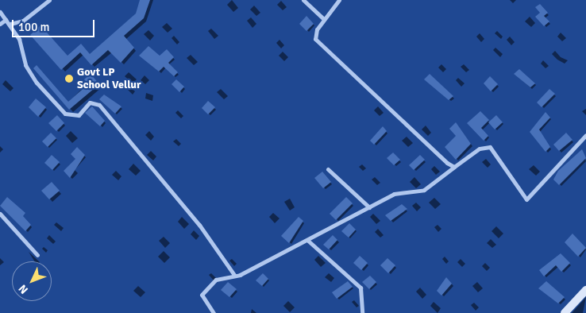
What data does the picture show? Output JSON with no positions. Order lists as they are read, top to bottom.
{
  "places": ["Govt LP School Vellur"],
  "scale_bar": "100 m",
  "north": "bottom left"
}
